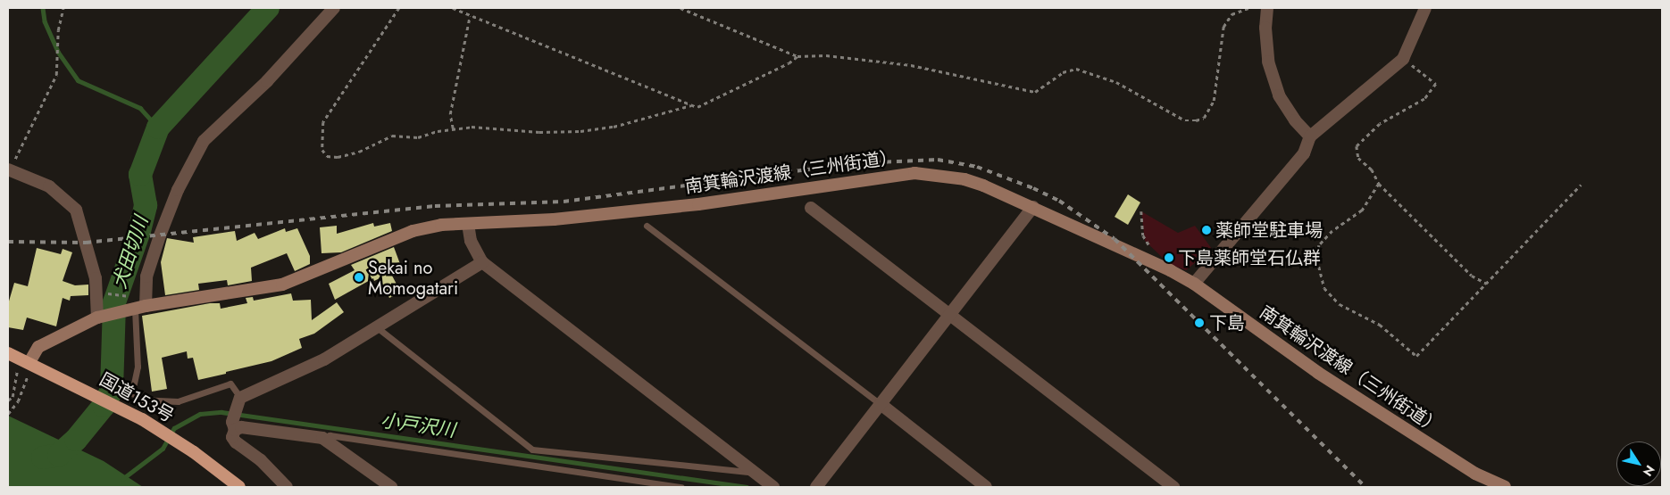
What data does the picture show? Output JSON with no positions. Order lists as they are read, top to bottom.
{
  "streets": {
    "highway": ["国道153号"],
    "main road": ["南箕輪沢渡線（三州街道）"]
  },
  "crossings": [
    ["南箕輪沢渡線（三州街道）", "国道153号"]
  ],
  "water": ["犬田切川", "小戸沢川"],
  "places": [
    "薬師堂駐車場",
    "下島薬師堂石仏群",
    "Sekai no Momogatari",
    "下島"
  ],
  "north": "bottom right"
}
